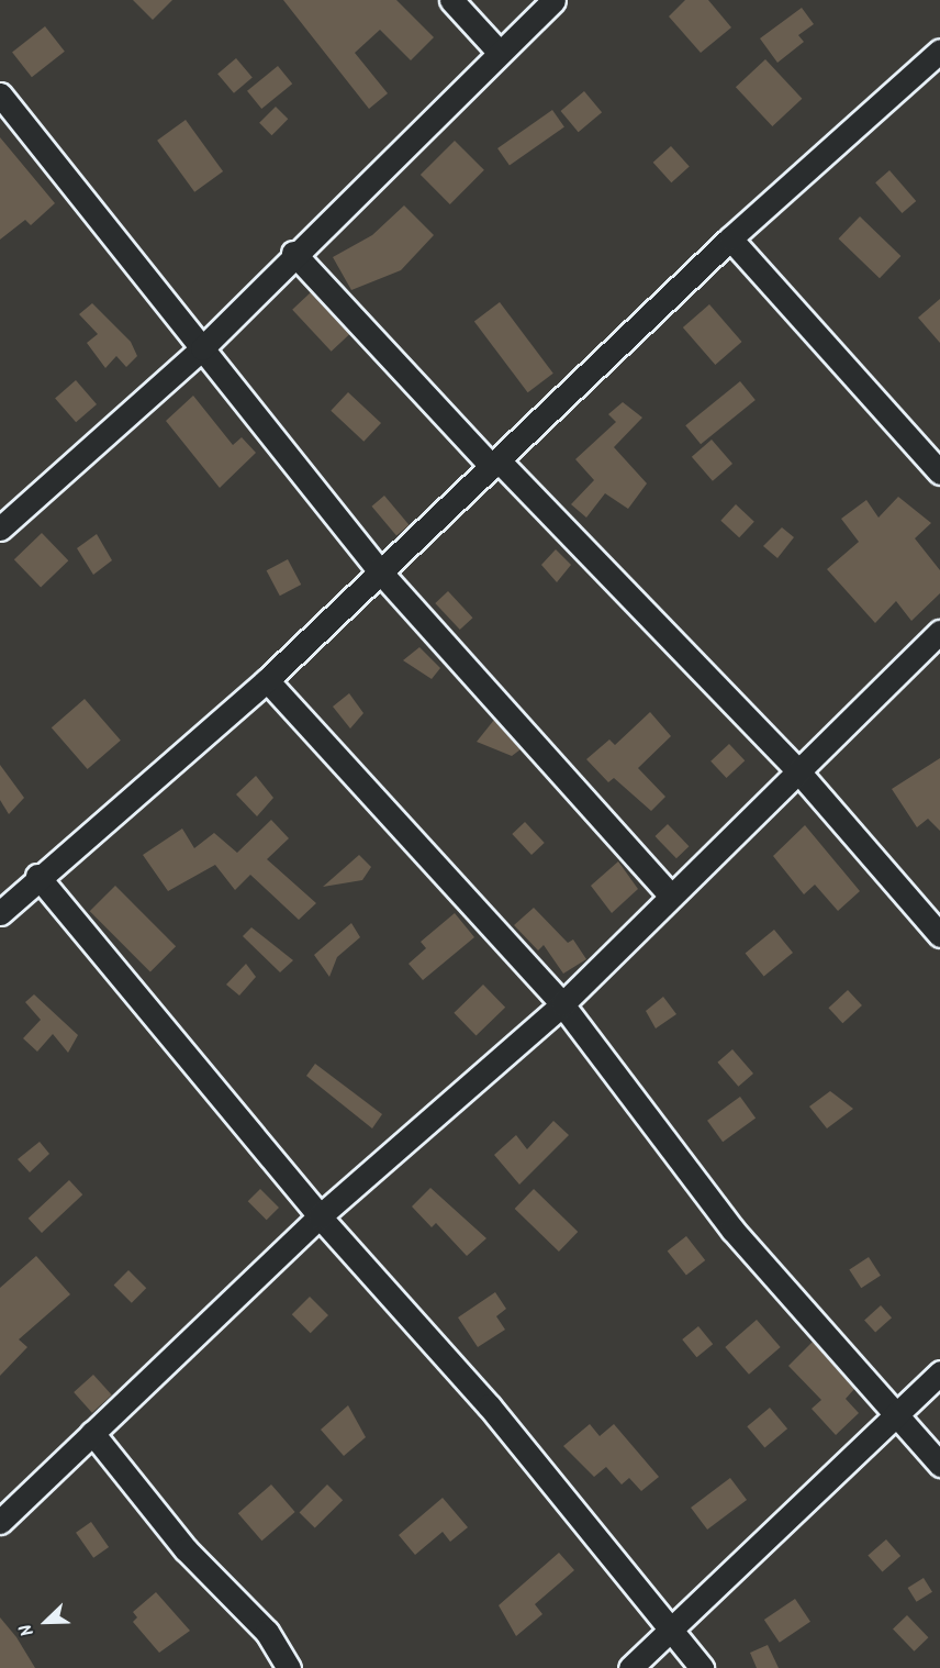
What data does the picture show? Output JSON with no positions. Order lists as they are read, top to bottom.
{
  "north": "bottom left"
}
